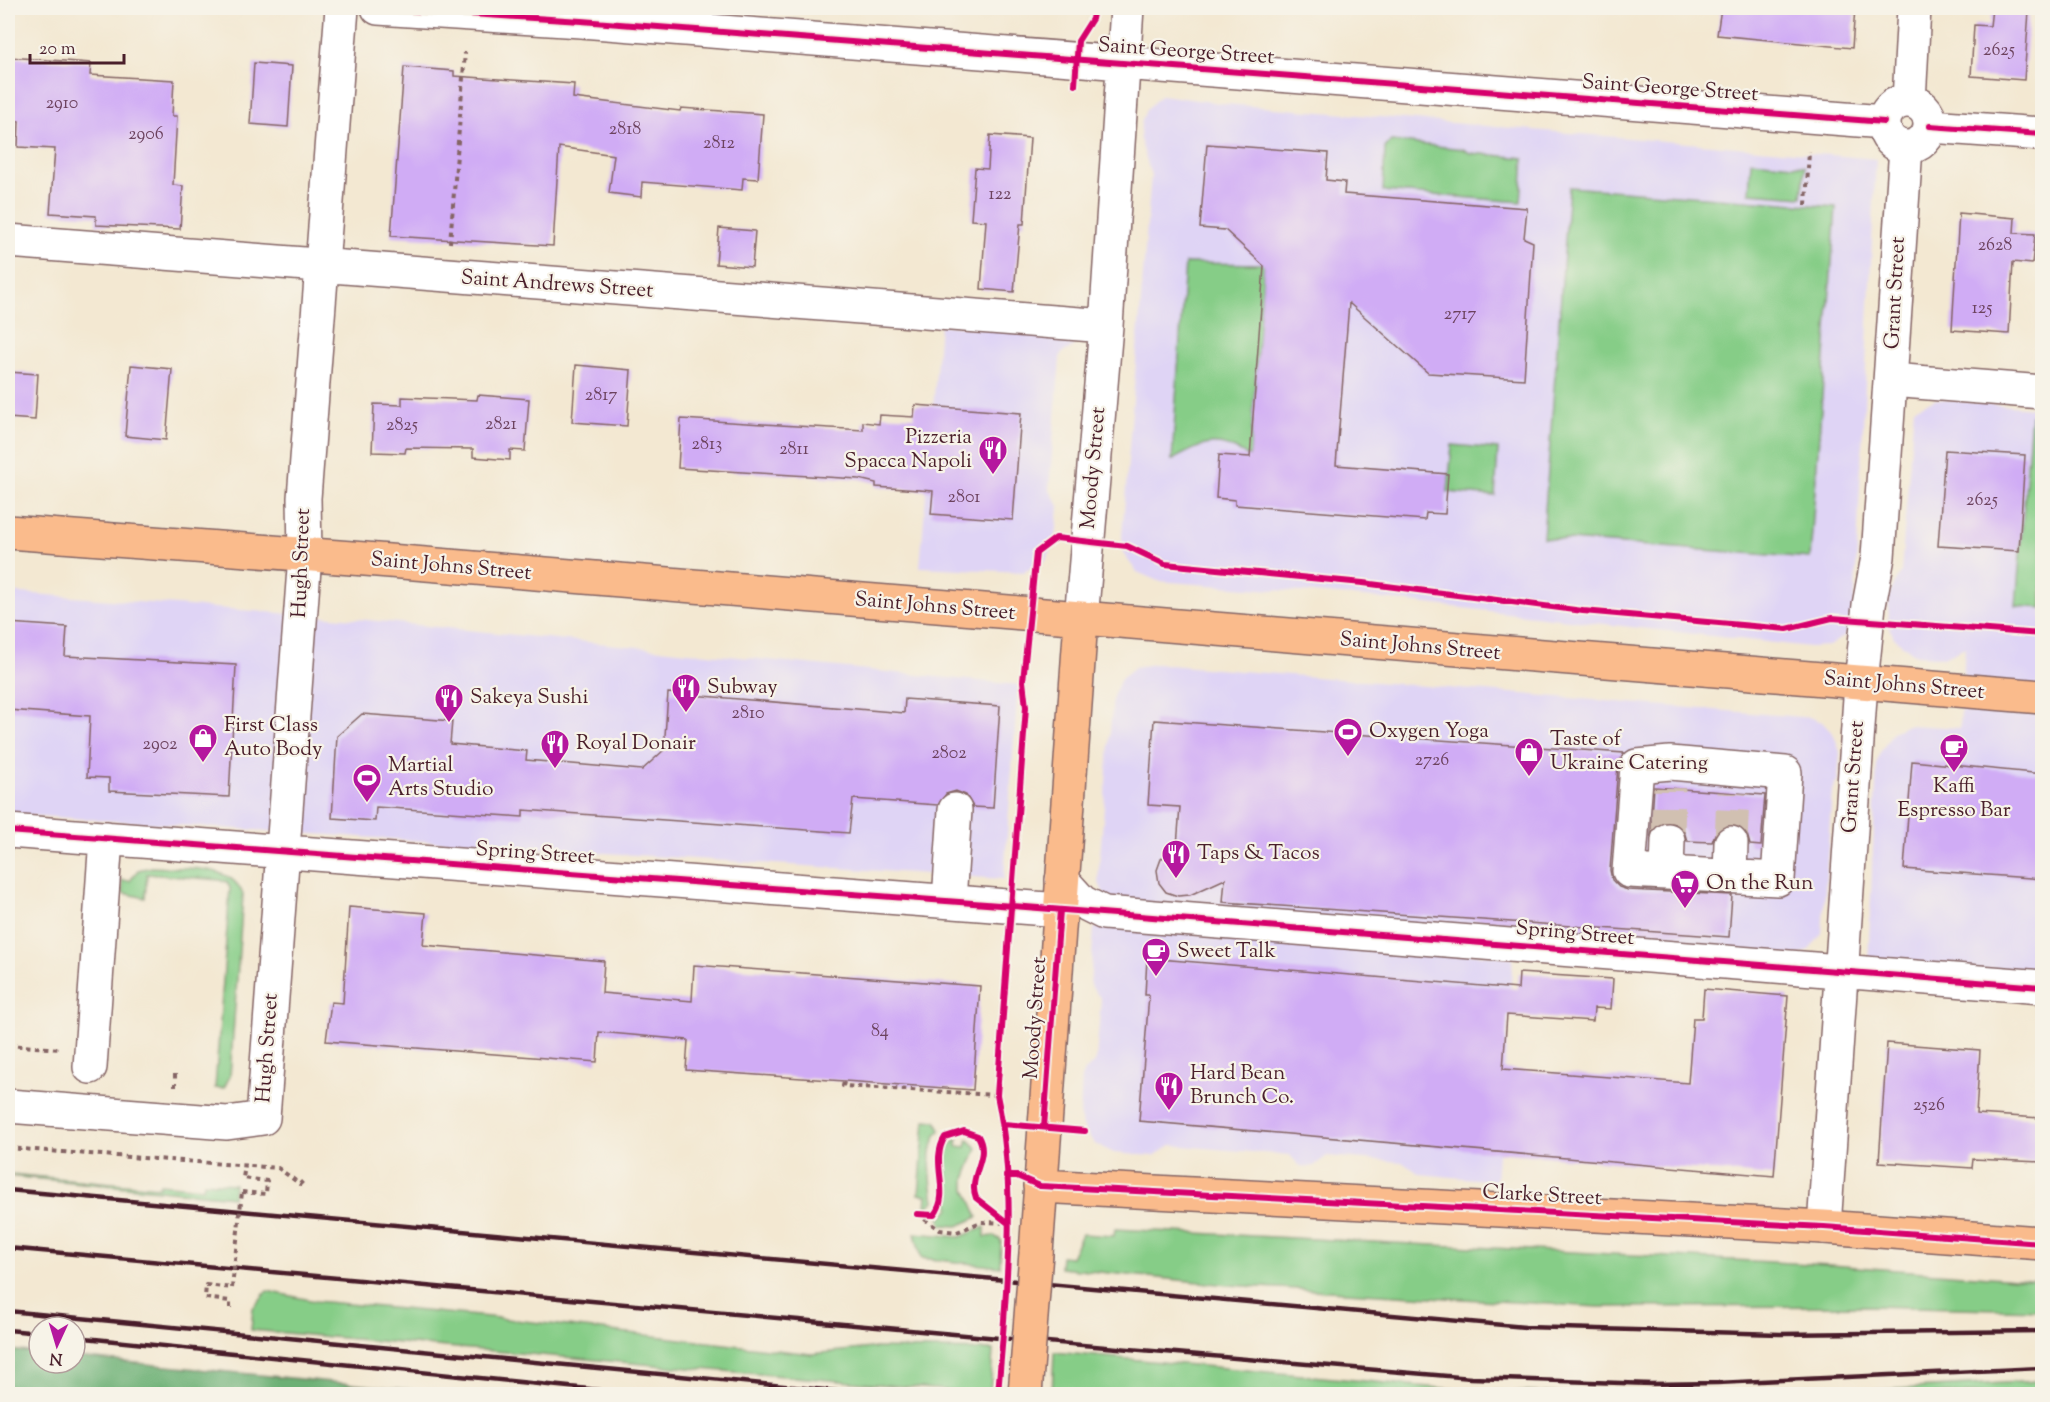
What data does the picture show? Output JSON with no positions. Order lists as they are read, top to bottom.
{
  "streets": {
    "main road": ["Moody Street", "Saint Johns Street", "Clarke Street"],
    "street": [
      "Saint George Street",
      "Saint Andrews Street",
      "Grant Street",
      "Hugh Street",
      "Spring Street"
    ]
  },
  "crossings": [
    ["Saint George Street", "Grant Street"],
    ["Saint George Street", "Moody Street"],
    ["Saint Andrews Street", "Moody Street"],
    ["Saint Andrews Street", "Hugh Street"],
    ["Grant Street", "Saint Johns Street"],
    ["Grant Street", "Spring Street"],
    ["Grant Street", "Clarke Street"],
    ["Moody Street", "Saint Johns Street"],
    ["Moody Street", "Spring Street"],
    ["Moody Street", "Clarke Street"],
    ["Hugh Street", "Saint Johns Street"],
    ["Hugh Street", "Spring Street"]
  ],
  "places": {
    "restaurant": [
      "Pizzeria Spacca Napoli",
      "Subway",
      "Sakeya Sushi",
      "Royal Donair",
      "Taps & Tacos",
      "Hard Bean Brunch Co."
    ],
    "sports": ["Oxygen Yoga", "Martial Arts Studio"],
    "shop": ["First Class Auto Body", "Taste of Ukraine Catering"],
    "cafe": ["Kaffi Espresso Bar", "Sweet Talk"],
    "supermarket": ["On the Run"]
  },
  "house_numbers": [
    "2625",
    "2910",
    "2818",
    "2906",
    "2812",
    "122",
    "2628",
    "125",
    "2717",
    "2817",
    "2821",
    "2825",
    "2813",
    "2811",
    "2801",
    "2625",
    "2810",
    "2902",
    "2802",
    "2726",
    "84",
    "2526"
  ],
  "scale_bar": "20 m",
  "north": "bottom"
}
